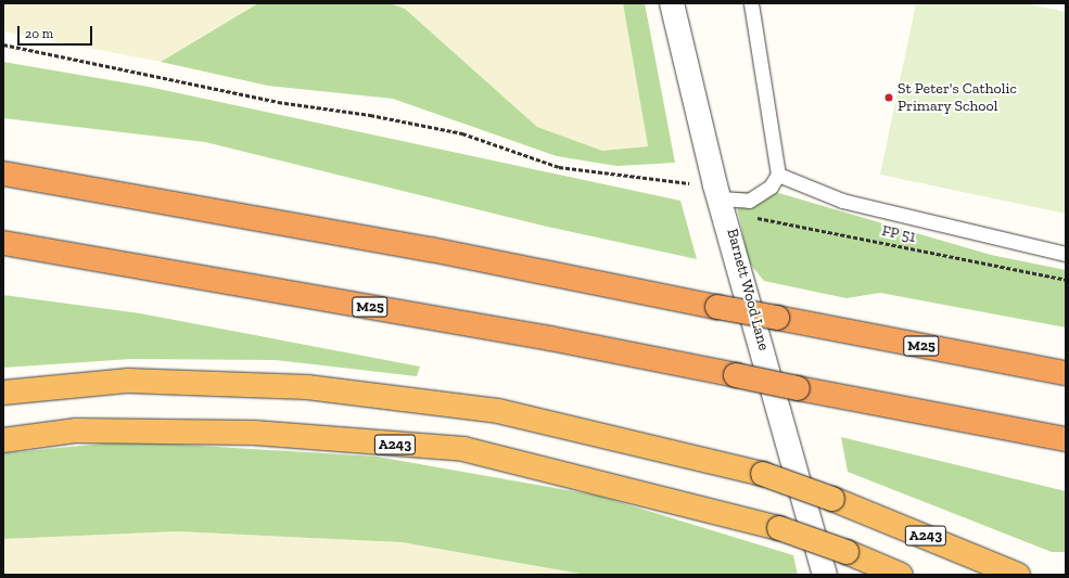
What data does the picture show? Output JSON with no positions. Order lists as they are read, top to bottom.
{
  "streets": {
    "highway": ["M25", "A243"],
    "street": ["Barnett Wood Lane"],
    "path": ["FP 51"]
  },
  "crossings": [
    ["FP 51", "Barnett Wood Lane"]
  ],
  "places": ["St Peter's Catholic Primary School"],
  "scale_bar": "20 m"
}
